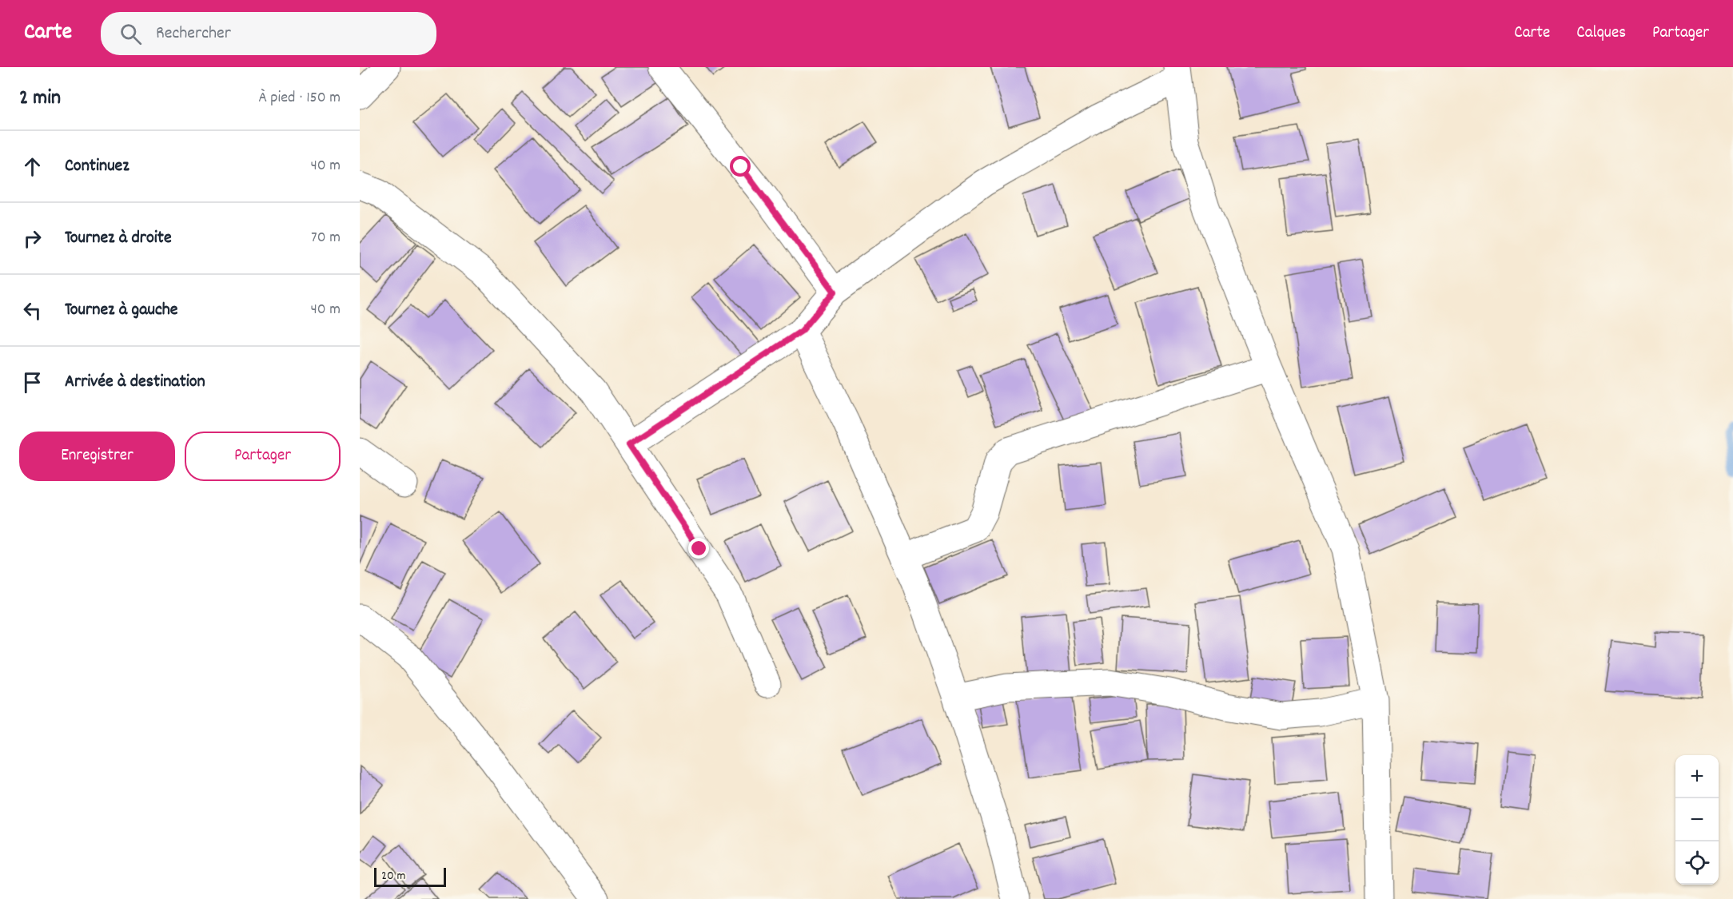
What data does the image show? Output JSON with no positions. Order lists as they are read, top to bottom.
{
  "scale_bar": "20 m",
  "page": {
    "header": "Carte",
    "search": "Rechercher",
    "nav": ["Carte", "Calques", "Partager"],
    "heading": ["2 min", "À pied · 150 m"],
    "list": [
      ["Continuez", "40 m"],
      ["Tournez à droite", "70 m"],
      ["Tournez à gauche", "40 m"],
      "Arrivée à destination"
    ],
    "buttons": ["Enregistrer", "Partager"],
    "map_buttons": ["+", "−"],
    "scale": "20 m"
  }
}
